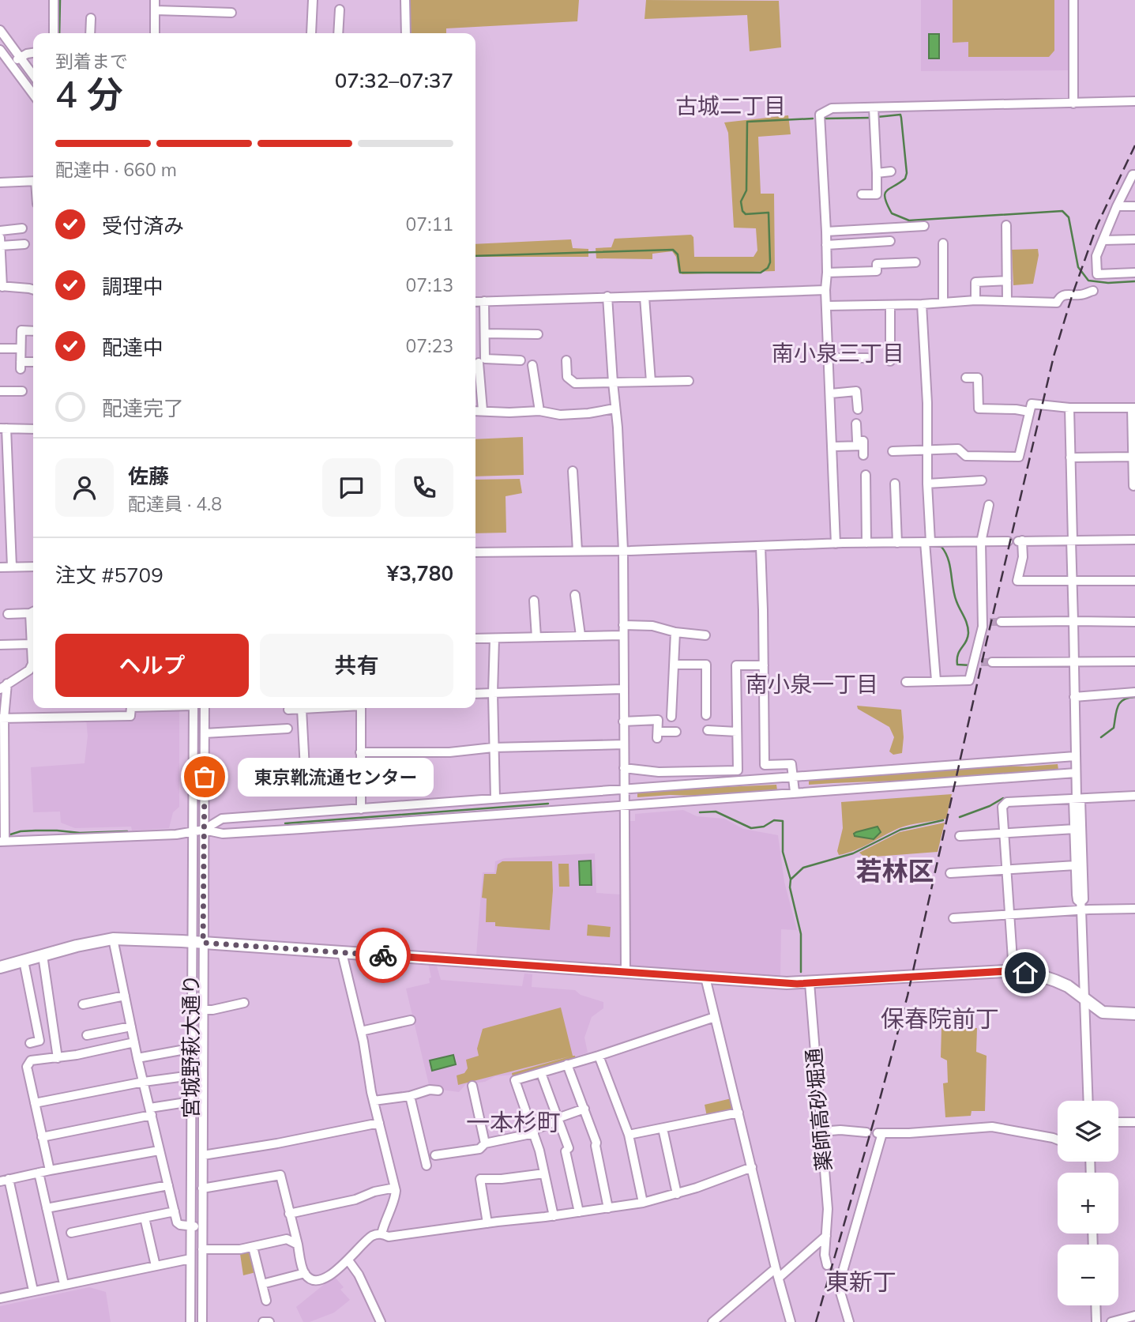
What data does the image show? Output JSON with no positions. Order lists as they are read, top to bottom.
{
  "streets": {
    "street": ["宮城野萩大通り", "薬師高砂堀通"]
  },
  "districts": [
    "古城二丁目",
    "南小泉三丁目",
    "南小泉一丁目",
    "若林区",
    "保春院前丁",
    "一本杉町",
    "東新丁"
  ],
  "places": ["東京靴流通センター"],
  "page": {
    "heading": ["4 分", "到着まで", "07:32–07:37"],
    "panel": [
      "佐藤",
      "配達員 · 4.8",
      "注文 #5709",
      "¥3,780"
    ],
    "bar": "配達中 · 660 m",
    "list": [
      ["受付済み", "07:11"],
      ["調理中", "07:13"],
      ["配達中", "07:23"],
      "配達完了"
    ],
    "buttons": ["ヘルプ", "共有"],
    "bubble": "東京靴流通センター",
    "map_buttons": ["+", "−"]
  }
}
